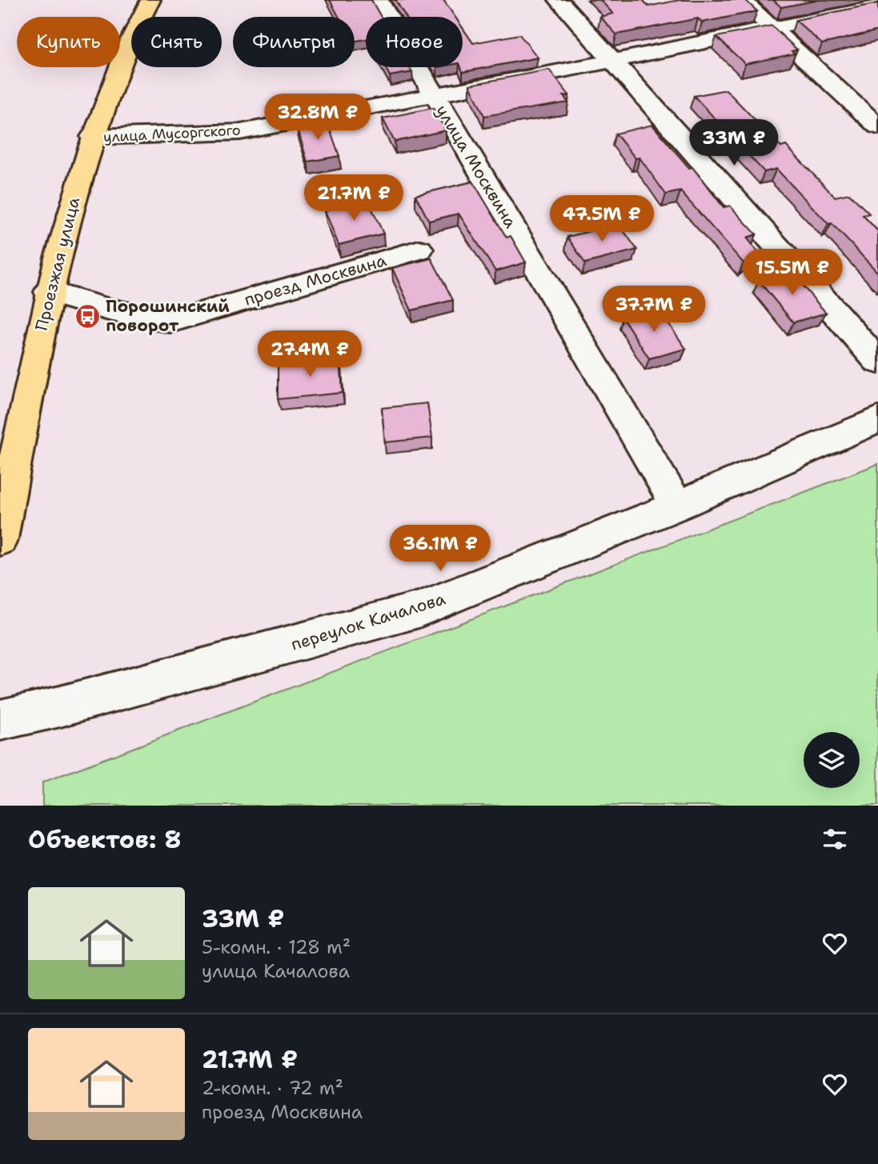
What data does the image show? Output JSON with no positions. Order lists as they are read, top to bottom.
{
  "streets": {
    "main road": ["Проезжая улица"],
    "street": [
      "улица Мусоргского",
      "улица Москвина",
      "проезд Москвина",
      "переулок Качалова"
    ]
  },
  "crossings": [
    ["улица Мусоргского", "улица Москвина"],
    ["улица Мусоргского", "Проезжая улица"],
    ["улица Москвина", "переулок Качалова"],
    ["Проезжая улица", "проезд Москвина"]
  ],
  "places": {
    "bus stop": ["Порошинский поворот"]
  },
  "page": {
    "chip": [
      "Купить",
      "Снять",
      "Фильтры",
      "Новое"
    ],
    "price": [
      "32.8M ₽",
      "33M ₽",
      "21.7M ₽",
      "47.5M ₽",
      "15.5M ₽",
      "37.7M ₽",
      "27.4M ₽",
      "36.1M ₽"
    ],
    "heading": "Объектов: 8",
    "list": [
      {
        "name": "33M ₽",
        "note": "5-комн. · 128 m² · улица Качалова"
      },
      {
        "name": "21.7M ₽",
        "note": "2-комн. · 72 m² · проезд Москвина"
      }
    ]
  }
}
